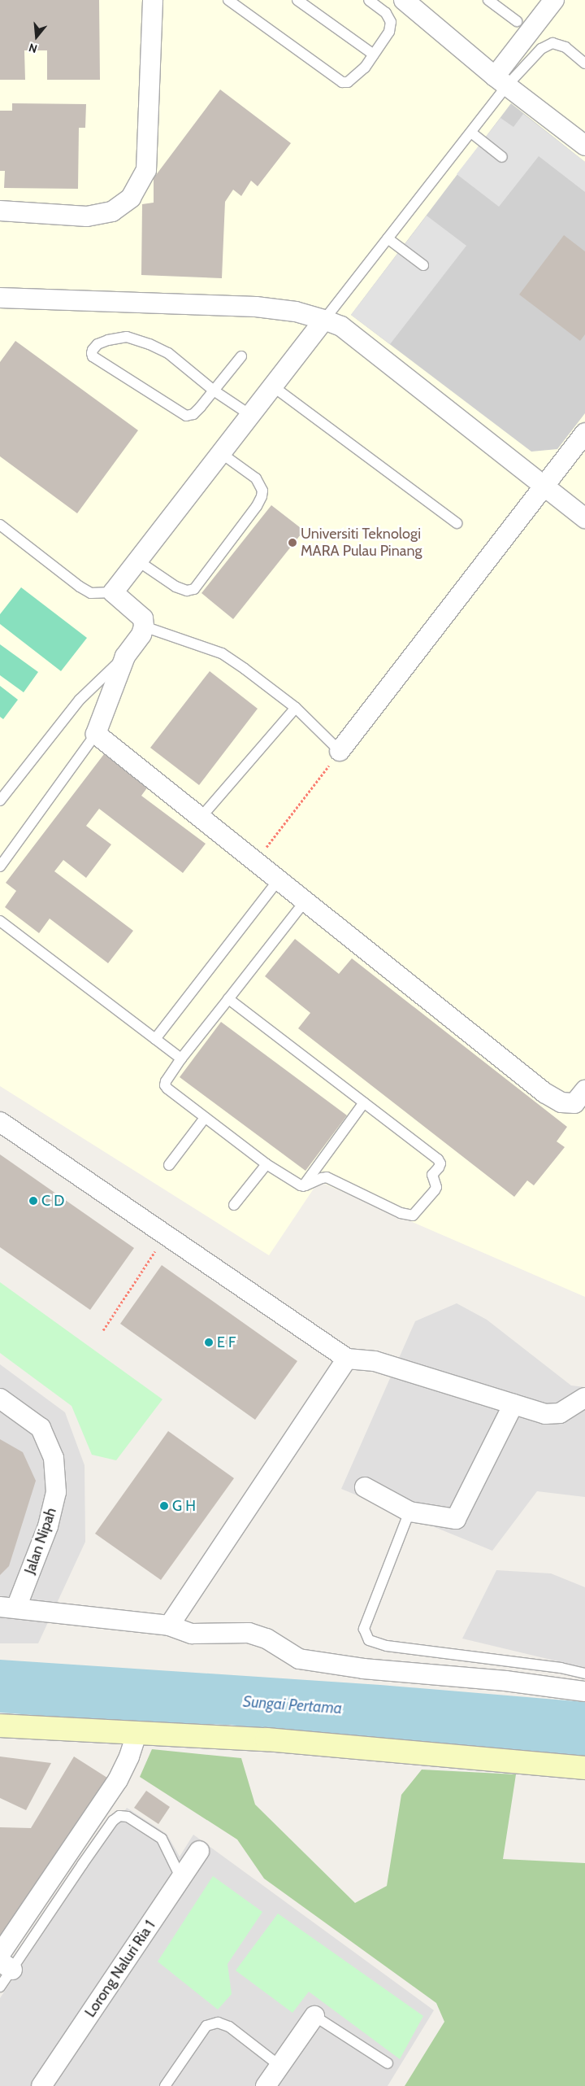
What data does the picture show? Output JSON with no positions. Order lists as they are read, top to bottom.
{
  "streets": {
    "street": ["Jalan Nipah", "Lorong Naluri Ria 1"]
  },
  "water": ["Sungai Pertama"],
  "places": [
    "Universiti Teknologi MARA Pulau Pinang",
    "C D",
    "E F",
    "G H"
  ],
  "north": "bottom"
}
